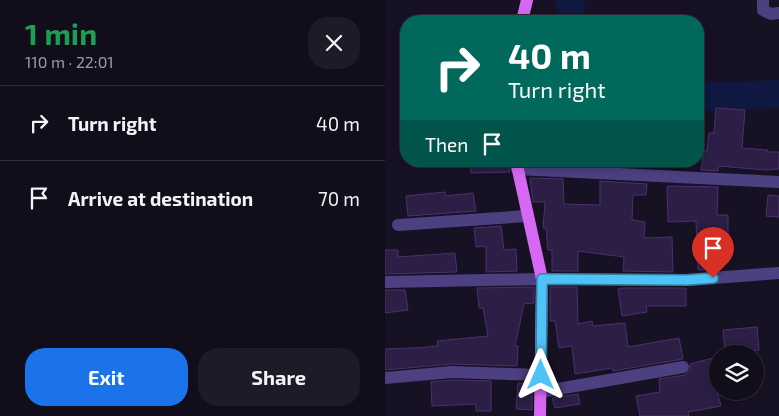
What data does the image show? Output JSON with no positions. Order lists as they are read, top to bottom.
{
  "page": {
    "heading": ["1 min", "110 m · 22:01"],
    "turn": ["40 m", "Turn right"],
    "list": [
      {
        "name": "Turn right",
        "value": "40 m"
      },
      {
        "name": "Arrive at destination",
        "value": "70 m"
      }
    ],
    "then": "Then",
    "buttons": ["Exit", "Share"]
  }
}
